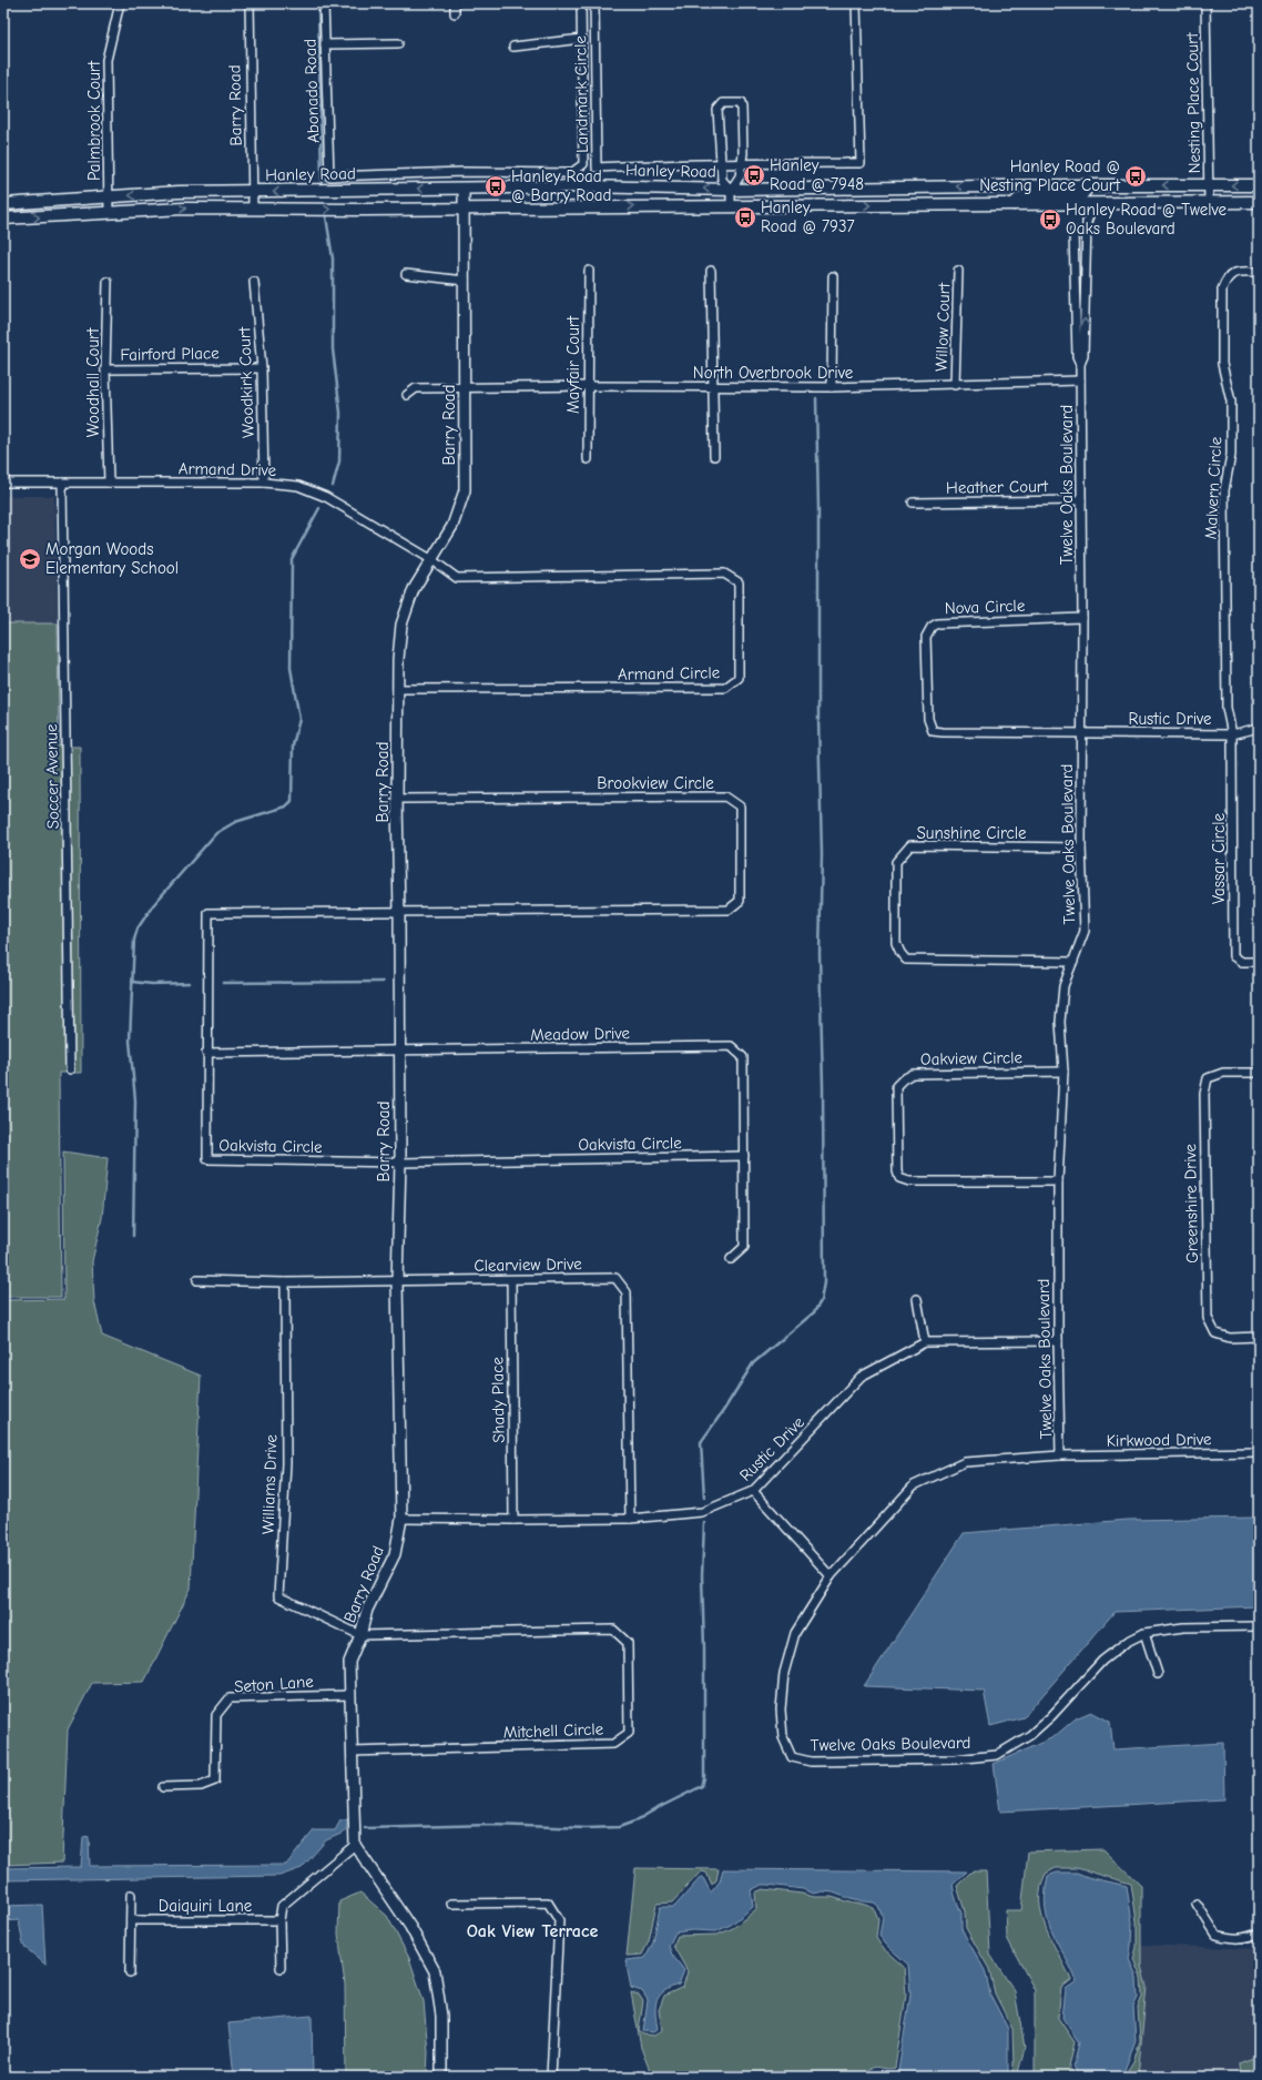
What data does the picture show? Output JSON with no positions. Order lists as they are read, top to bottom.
{
  "streets": {
    "main road": ["Hanley Road"],
    "street": [
      "Abonado Road",
      "Landmark Circle",
      "Nesting Place Court",
      "Barry Road",
      "Palmbrook Court",
      "Willow Court",
      "Fairford Place",
      "Mayfair Court",
      "North Overbrook Drive",
      "Woodhall Court",
      "Woodkirk Court",
      "Armand Drive",
      "Twelve Oaks Boulevard",
      "Heather Court",
      "Malvern Circle",
      "Nova Circle",
      "Armand Circle",
      "Rustic Drive",
      "Soccer Avenue",
      "Brookview Circle",
      "Sunshine Circle",
      "Vassar Circle",
      "Meadow Drive",
      "Oakview Circle",
      "Oakvista Circle",
      "Greenshire Drive",
      "Clearview Drive",
      "Shady Place",
      "Kirkwood Drive",
      "Williams Drive",
      "Seton Lane",
      "Mitchell Circle",
      "Daiquiri Lane"
    ]
  },
  "crossings": [
    ["Nesting Place Court", "Hanley Road"],
    ["Barry Road", "Hanley Road"],
    ["Barry Road", "North Overbrook Drive"],
    ["Barry Road", "Armand Drive"],
    ["Barry Road", "Armand Circle"],
    ["Barry Road", "Rustic Drive"],
    ["Barry Road", "Brookview Circle"],
    ["Barry Road", "Meadow Drive"],
    ["Barry Road", "Oakvista Circle"],
    ["Barry Road", "Clearview Drive"],
    ["Barry Road", "Williams Drive"],
    ["Barry Road", "Seton Lane"],
    ["Barry Road", "Mitchell Circle"],
    ["Palmbrook Court", "Hanley Road"],
    ["Hanley Road", "Twelve Oaks Boulevard"],
    ["Willow Court", "North Overbrook Drive"],
    ["Fairford Place", "Woodhall Court"],
    ["Fairford Place", "Woodkirk Court"],
    ["Mayfair Court", "North Overbrook Drive"],
    ["North Overbrook Drive", "Twelve Oaks Boulevard"],
    ["Woodhall Court", "Armand Drive"],
    ["Woodkirk Court", "Armand Drive"],
    ["Armand Drive", "Armand Circle"],
    ["Armand Drive", "Soccer Avenue"],
    ["Twelve Oaks Boulevard", "Heather Court"],
    ["Twelve Oaks Boulevard", "Nova Circle"],
    ["Twelve Oaks Boulevard", "Rustic Drive"],
    ["Twelve Oaks Boulevard", "Sunshine Circle"],
    ["Twelve Oaks Boulevard", "Oakview Circle"],
    ["Twelve Oaks Boulevard", "Kirkwood Drive"],
    ["Malvern Circle", "Rustic Drive"],
    ["Malvern Circle", "Vassar Circle"],
    ["Nova Circle", "Rustic Drive"],
    ["Rustic Drive", "Vassar Circle"],
    ["Rustic Drive", "Clearview Drive"],
    ["Rustic Drive", "Shady Place"],
    ["Brookview Circle", "Oakvista Circle"],
    ["Meadow Drive", "Oakvista Circle"],
    ["Clearview Drive", "Shady Place"],
    ["Clearview Drive", "Williams Drive"],
    ["Williams Drive", "Mitchell Circle"]
  ],
  "districts": ["Oak View Terrace"],
  "places": {
    "bus stop": [
      "Hanley Road @ 7948",
      "Hanley Road @ Nesting Place Court",
      "Hanley Road @ Barry Road",
      "Hanley Road @ 7937",
      "Hanley Road @ Twelve Oaks Boulevard"
    ],
    "school or university": ["Morgan Woods Elementary School"]
  }
}
